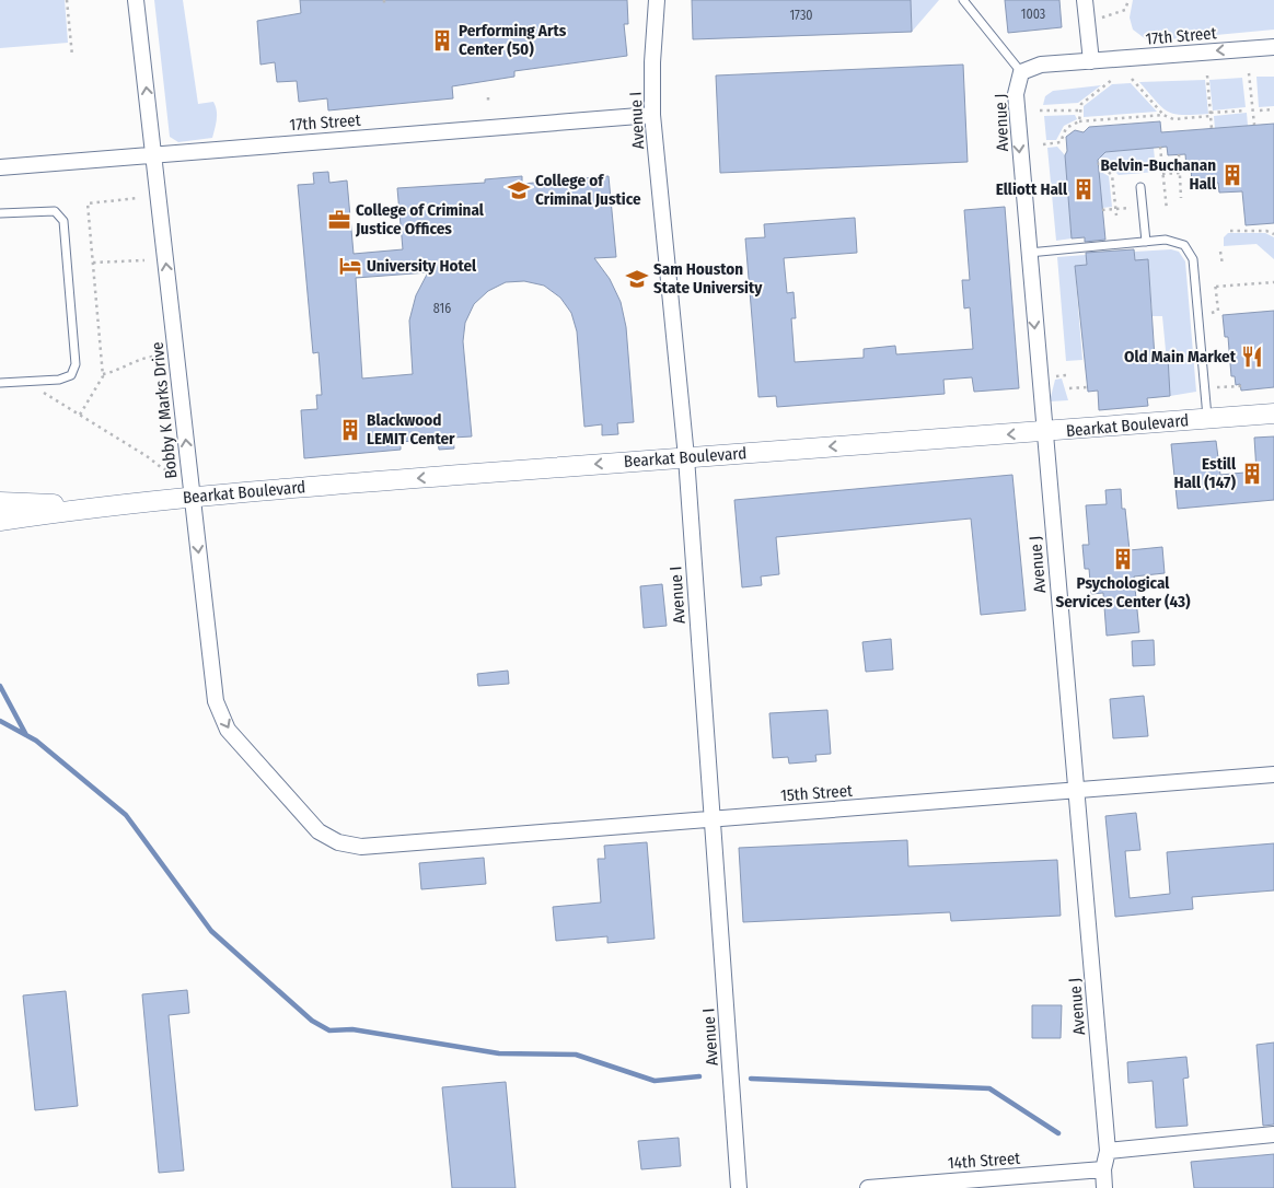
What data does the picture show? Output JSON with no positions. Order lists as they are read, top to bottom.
{
  "streets": {
    "street": [
      "17th Street",
      "Avenue I",
      "Avenue J",
      "Bobby K Marks Drive",
      "Bearkat Boulevard",
      "15th Street",
      "14th Street"
    ]
  },
  "crossings": [
    ["17th Street", "Avenue I"],
    ["17th Street", "Avenue J"],
    ["17th Street", "Bobby K Marks Drive"],
    ["Avenue I", "Bearkat Boulevard"],
    ["Avenue I", "15th Street"],
    ["Avenue J", "Bearkat Boulevard"],
    ["Avenue J", "15th Street"],
    ["Avenue J", "14th Street"],
    ["Bobby K Marks Drive", "Bearkat Boulevard"],
    ["Bobby K Marks Drive", "15th Street"]
  ],
  "one_way": ["Bearkat Boulevard"],
  "places": {
    "building": [
      "Performing Arts Center (50)",
      "Belvin-Buchanan Hall",
      "Elliott Hall",
      "Blackwood LEMIT Center",
      "Estill Hall (147)",
      "Psychological Services Center (43)"
    ],
    "school or university": ["College of Criminal Justice", "Sam Houston State University"],
    "office": ["College of Criminal Justice Offices"],
    "hotel": ["University Hotel"],
    "restaurant": ["Old Main Market"]
  },
  "house_numbers": ["1003", "1730", "816"]
}
